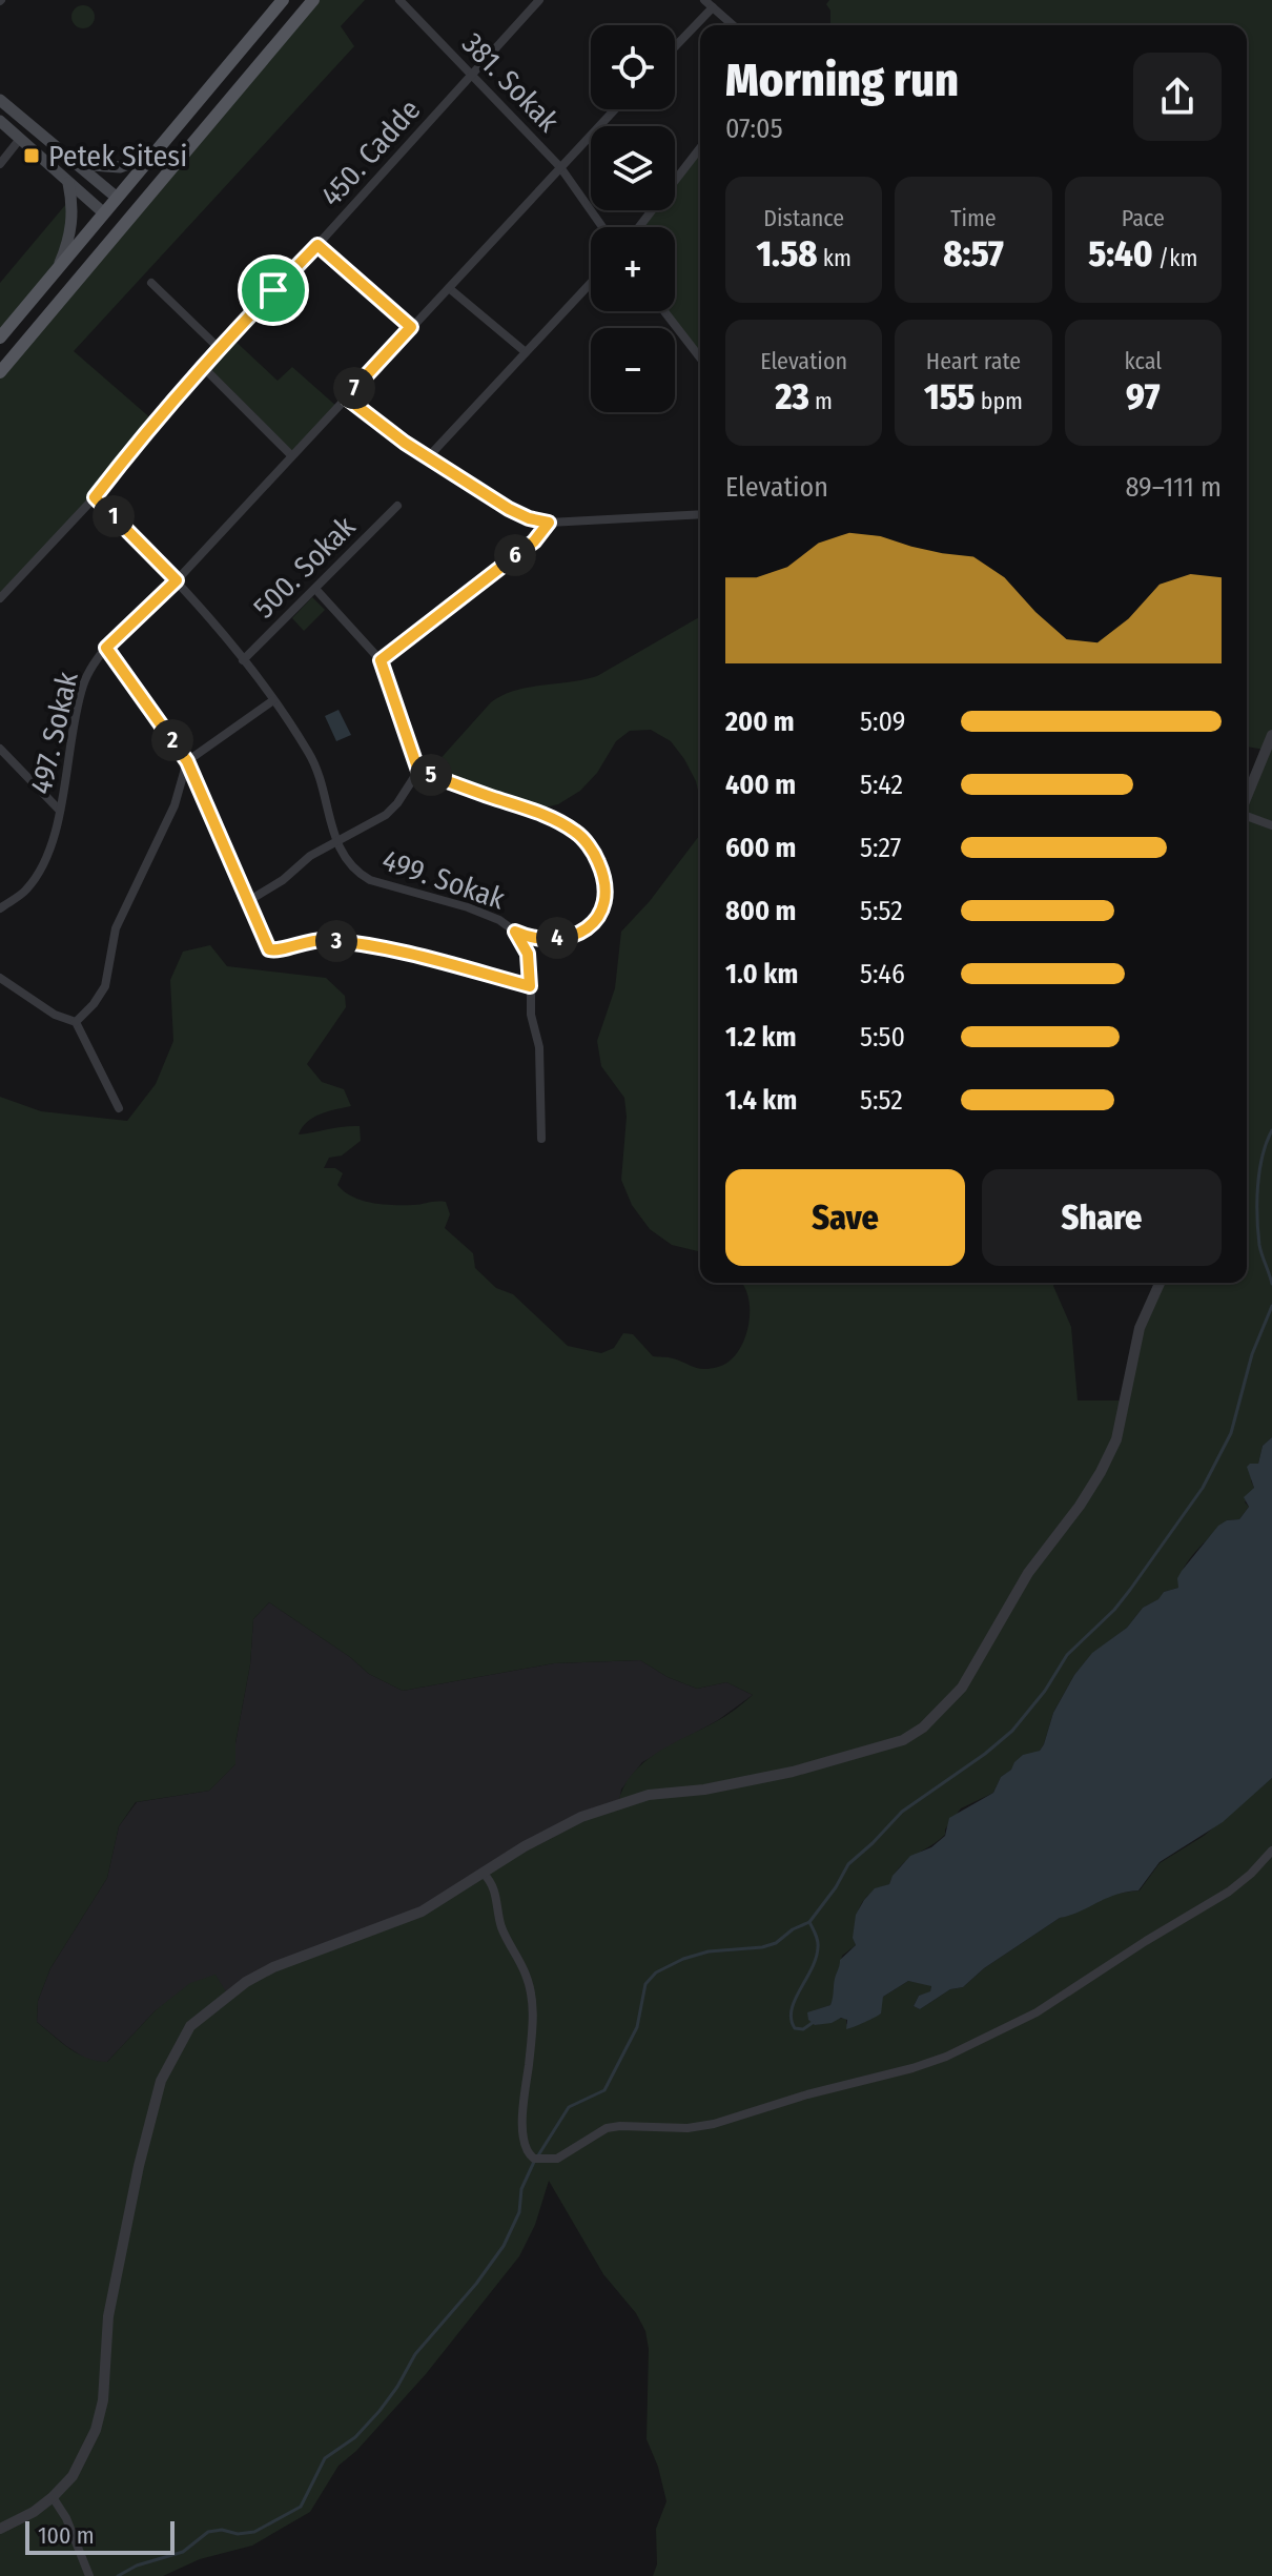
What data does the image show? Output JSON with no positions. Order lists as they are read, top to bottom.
{
  "streets": {
    "street": [
      "381. Sokak",
      "450. Cadde",
      "500. Sokak",
      "497. Sokak",
      "499. Sokak"
    ]
  },
  "crossings": [
    ["381. Sokak", "450. Cadde"],
    ["381. Sokak", "497. Sokak"],
    ["450. Cadde", "499. Sokak"],
    ["500. Sokak", "499. Sokak"],
    ["497. Sokak", "499. Sokak"]
  ],
  "places": {
    "transit": ["Petek Sitesi"]
  },
  "scale_bar": "100 m",
  "page": {
    "map_buttons": ["+", "−"],
    "heading": ["Morning run", "07:05"],
    "stats": [
      ["Distance", "1.58 km"],
      ["Time", "8:57"],
      ["Pace", "5:40 /km"],
      ["Elevation", "23 m"],
      ["Heart rate", "155 bpm"],
      ["kcal", "97"]
    ],
    "pins": [
      "7",
      "1",
      "6",
      "2",
      "5",
      "4",
      "3"
    ],
    "chart": ["Elevation", "89–111 m"],
    "list": [
      {
        "name": "200 m",
        "note": "5:09"
      },
      {
        "name": "400 m",
        "note": "5:42"
      },
      {
        "name": "600 m",
        "note": "5:27"
      },
      {
        "name": "800 m",
        "note": "5:52"
      },
      {
        "name": "1.0 km",
        "note": "5:46"
      },
      {
        "name": "1.2 km",
        "note": "5:50"
      },
      {
        "name": "1.4 km",
        "note": "5:52"
      }
    ],
    "buttons": ["Save", "Share"],
    "scale": "100 m"
  }
}
